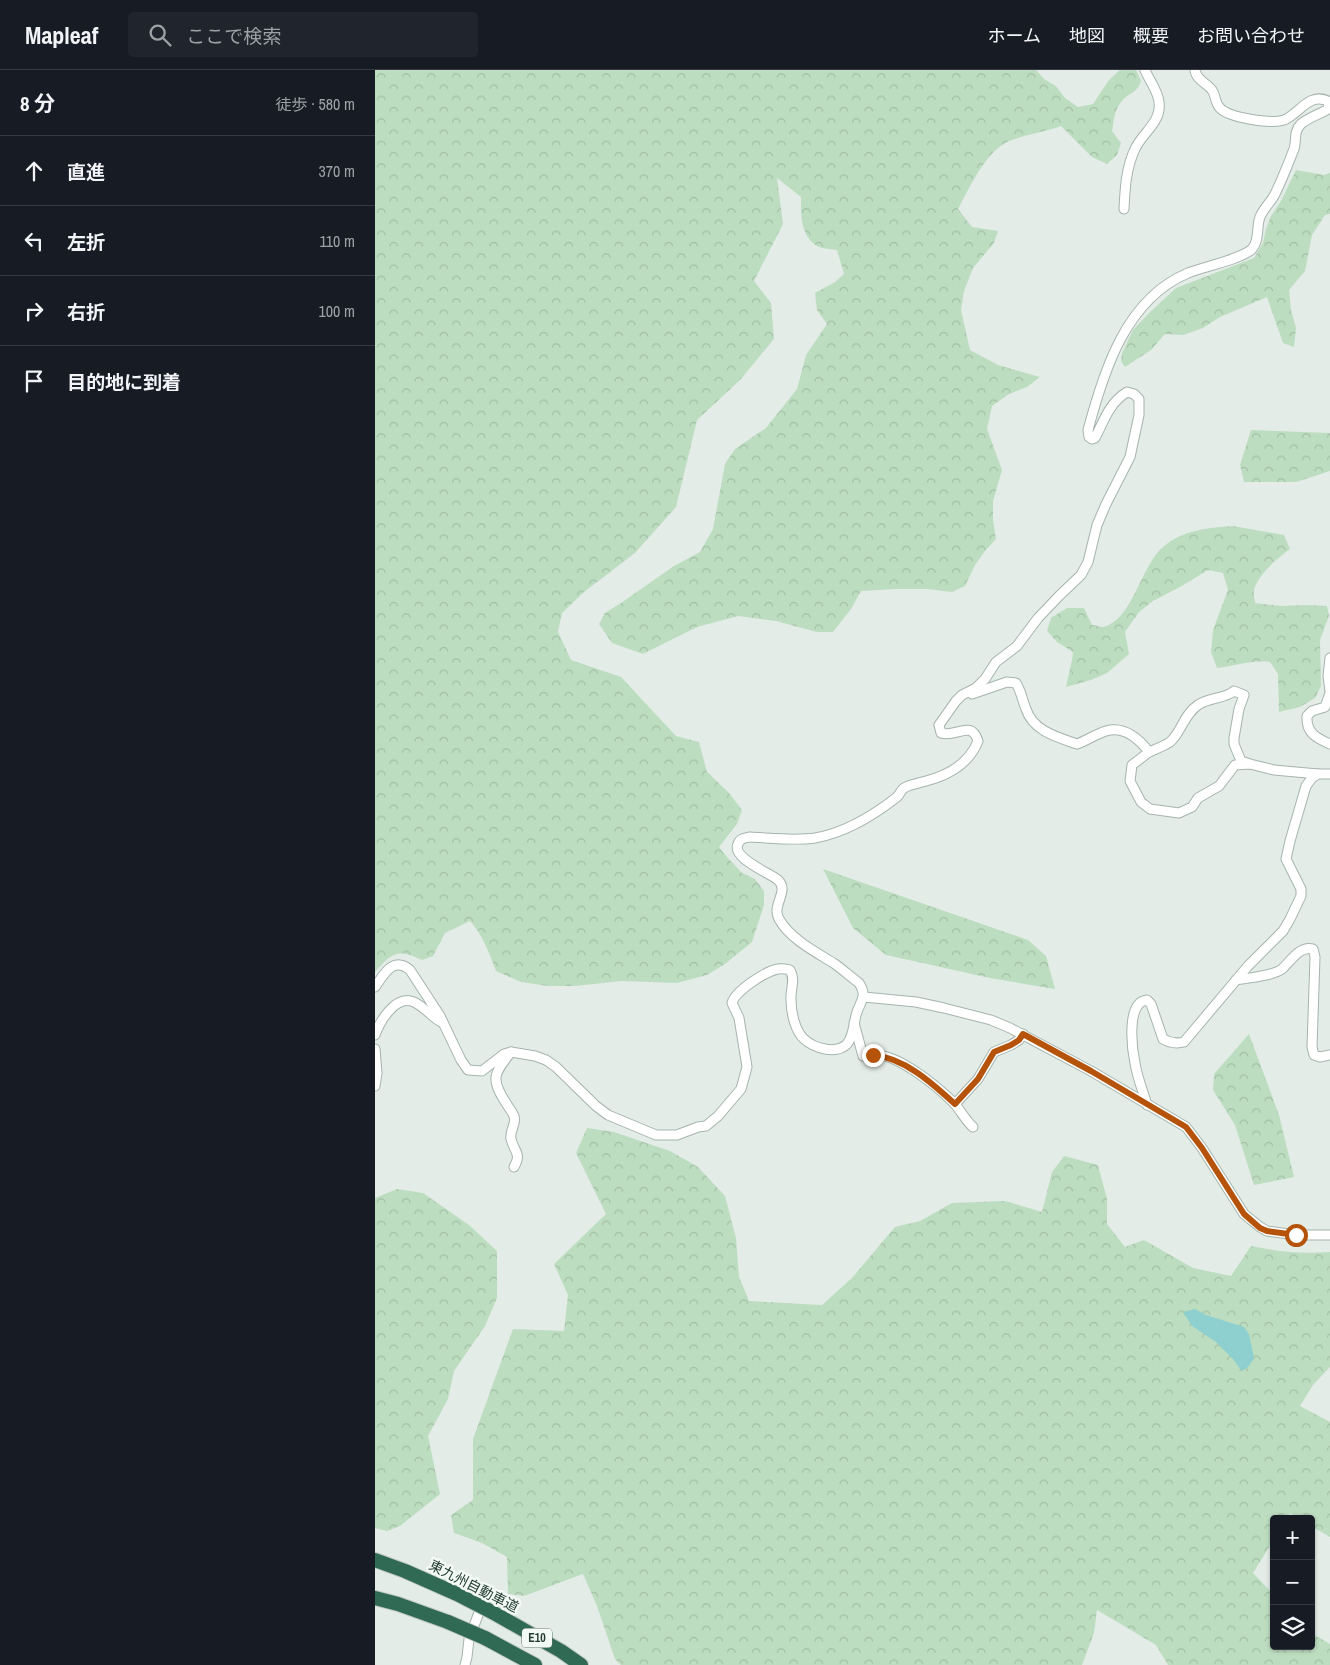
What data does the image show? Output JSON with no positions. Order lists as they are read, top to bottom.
{
  "streets": {
    "highway": ["東九州自動車道", "E10"]
  },
  "page": {
    "header": "Mapleaf",
    "search": "ここで検索",
    "nav": [
      "ホーム",
      "地図",
      "概要",
      "お問い合わせ"
    ],
    "heading": ["8 分", "徒歩 · 580 m"],
    "list": [
      ["直進", "370 m"],
      ["左折", "110 m"],
      ["右折", "100 m"],
      "目的地に到着"
    ],
    "map_buttons": ["+", "−"]
  }
}
